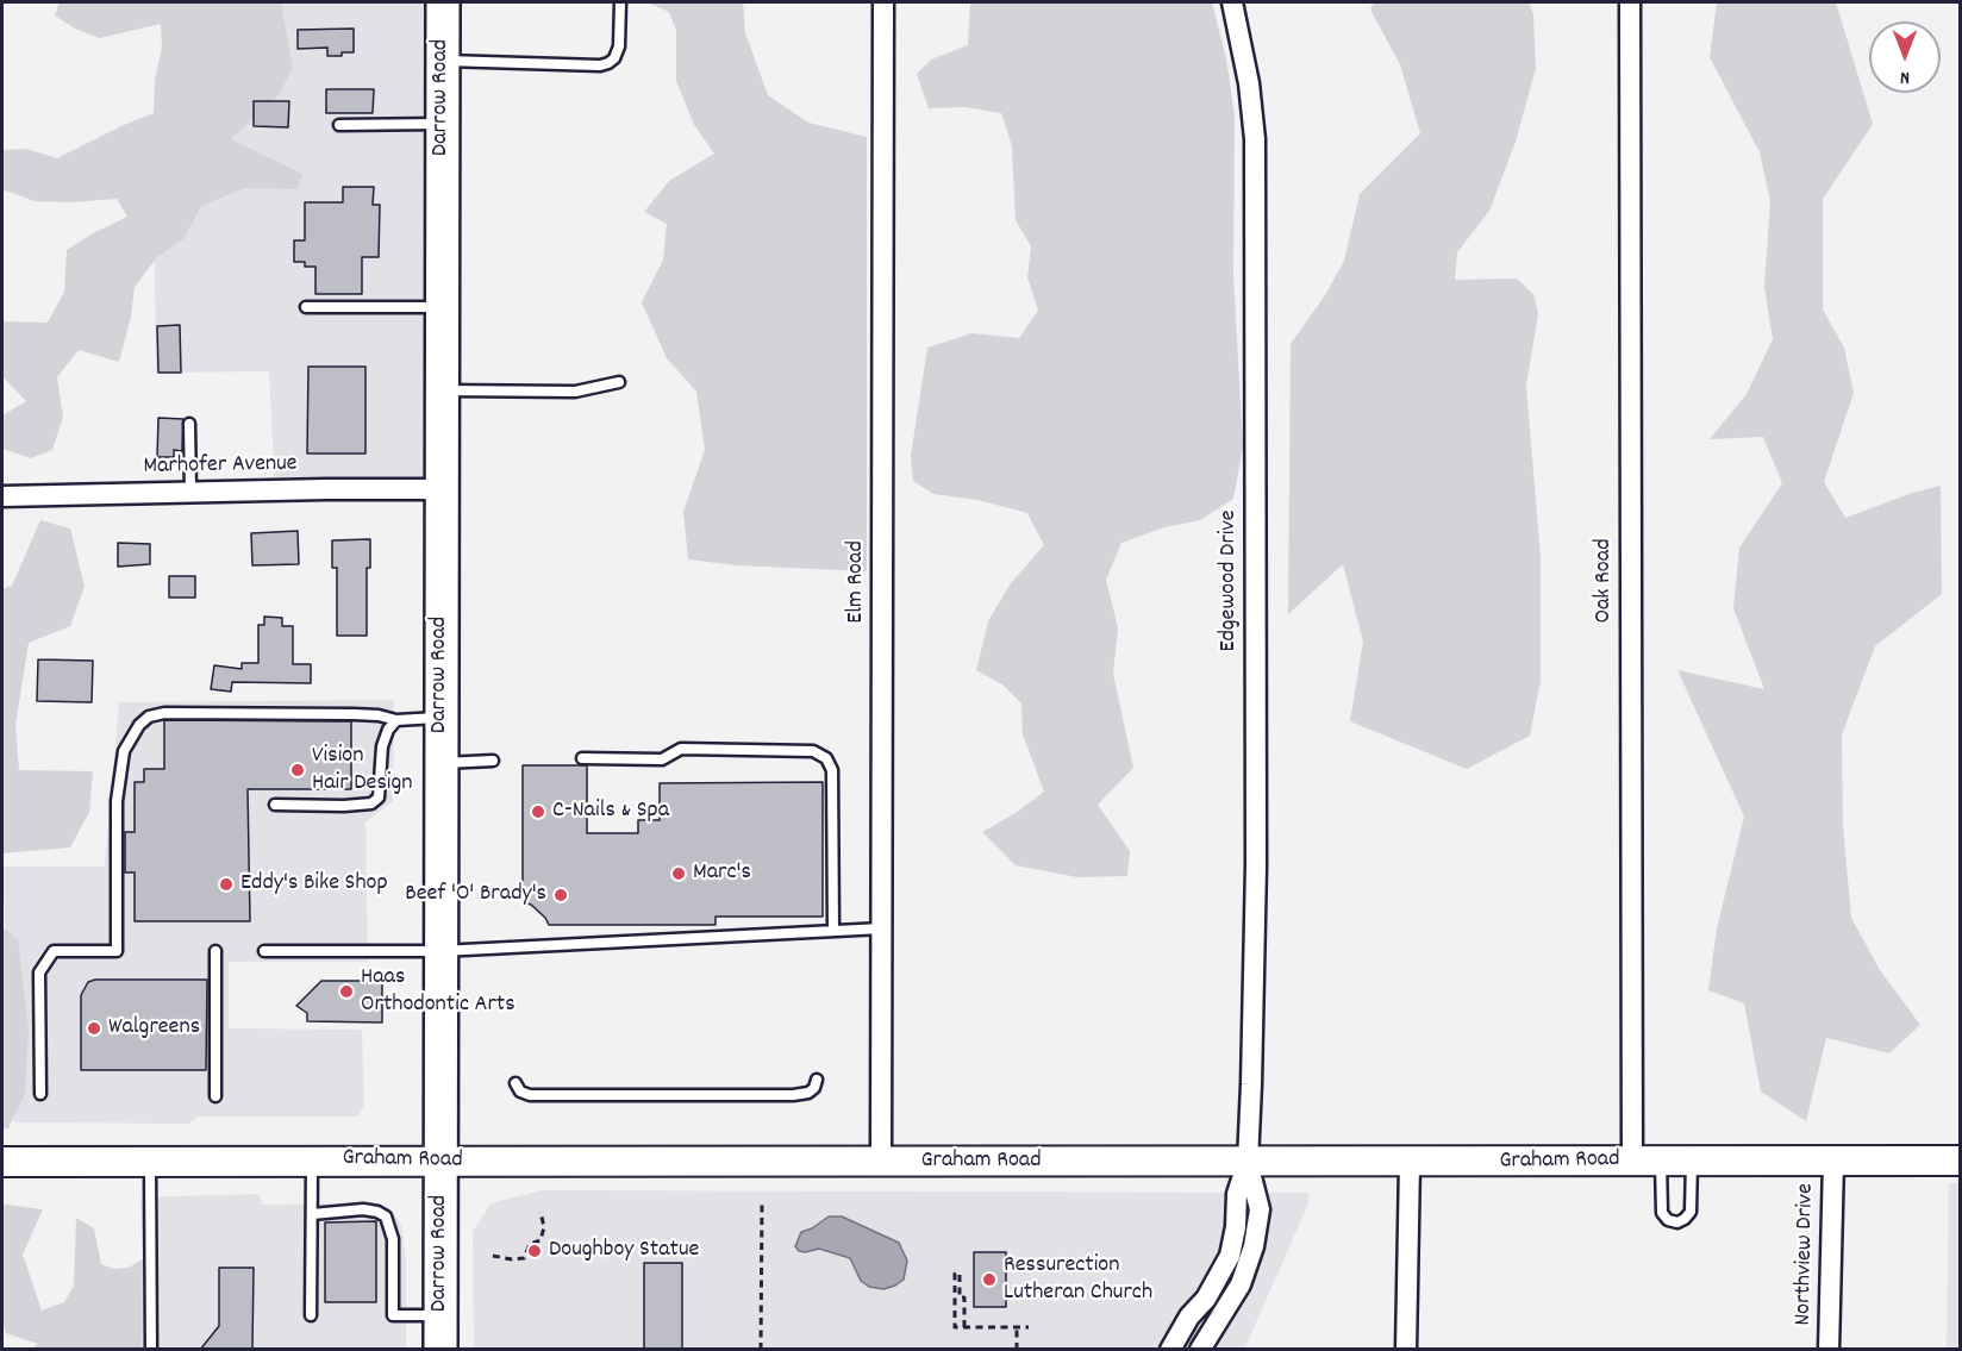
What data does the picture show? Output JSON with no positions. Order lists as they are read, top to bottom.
{
  "streets": {
    "main road": ["Darrow Road", "Graham Road"],
    "street": [
      "Marhofer Avenue",
      "Edgewood Drive",
      "Oak Road",
      "Elm Road",
      "Northview Drive"
    ]
  },
  "crossings": [
    ["Darrow Road", "Marhofer Avenue"],
    ["Darrow Road", "Graham Road"],
    ["Edgewood Drive", "Graham Road"],
    ["Oak Road", "Graham Road"],
    ["Elm Road", "Graham Road"],
    ["Graham Road", "Northview Drive"]
  ],
  "places": [
    "Vision Hair Design",
    "C-Nails & Spa",
    "Marc's",
    "Eddy's Bike Shop",
    "Beef 'O' Brady's",
    "Haas Orthodontic Arts",
    "Walgreens",
    "Doughboy Statue",
    "Ressurection Lutheran Church"
  ],
  "north": "bottom"
}
